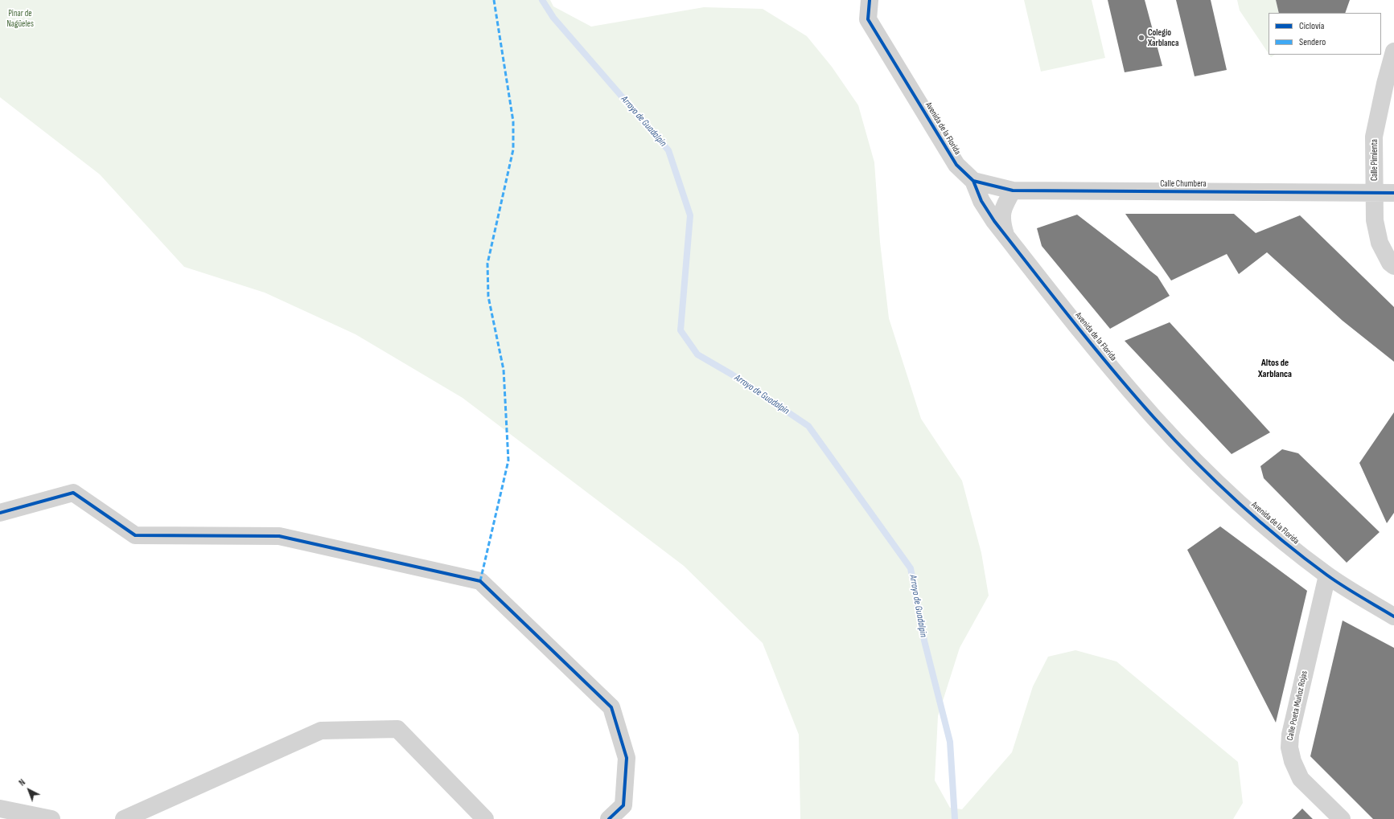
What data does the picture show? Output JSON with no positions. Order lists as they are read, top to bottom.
{
  "streets": {
    "street": [
      "Avenida de la Florida",
      "Calle Pimienta",
      "Calle Chumbera",
      "Calle Poeta Muñoz Rojas"
    ]
  },
  "crossings": [
    ["Avenida de la Florida", "Calle Chumbera"],
    ["Avenida de la Florida", "Calle Poeta Muñoz Rojas"],
    ["Calle Pimienta", "Calle Chumbera"]
  ],
  "districts": ["Altos de Xarblanca"],
  "water": ["Arroyo de Guadalpin"],
  "parks": ["Pinar de Nagüeles"],
  "places": ["Colegio Xarblanca"],
  "legend": ["Ciclovía", "Sendero"],
  "north": "top left"
}
